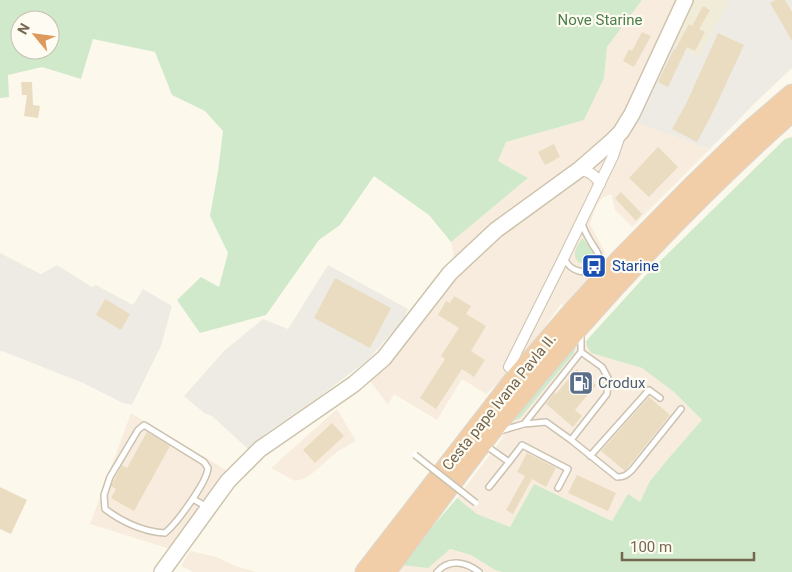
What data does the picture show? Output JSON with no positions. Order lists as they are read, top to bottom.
{
  "streets": {
    "highway": ["Cesta pape Ivana Pavla II."]
  },
  "parks": ["Nove Starine"],
  "places": {
    "bus stop": ["Starine"],
    "fuel station": ["Crodux"]
  },
  "scale_bar": "100 m",
  "north": "top left"
}
